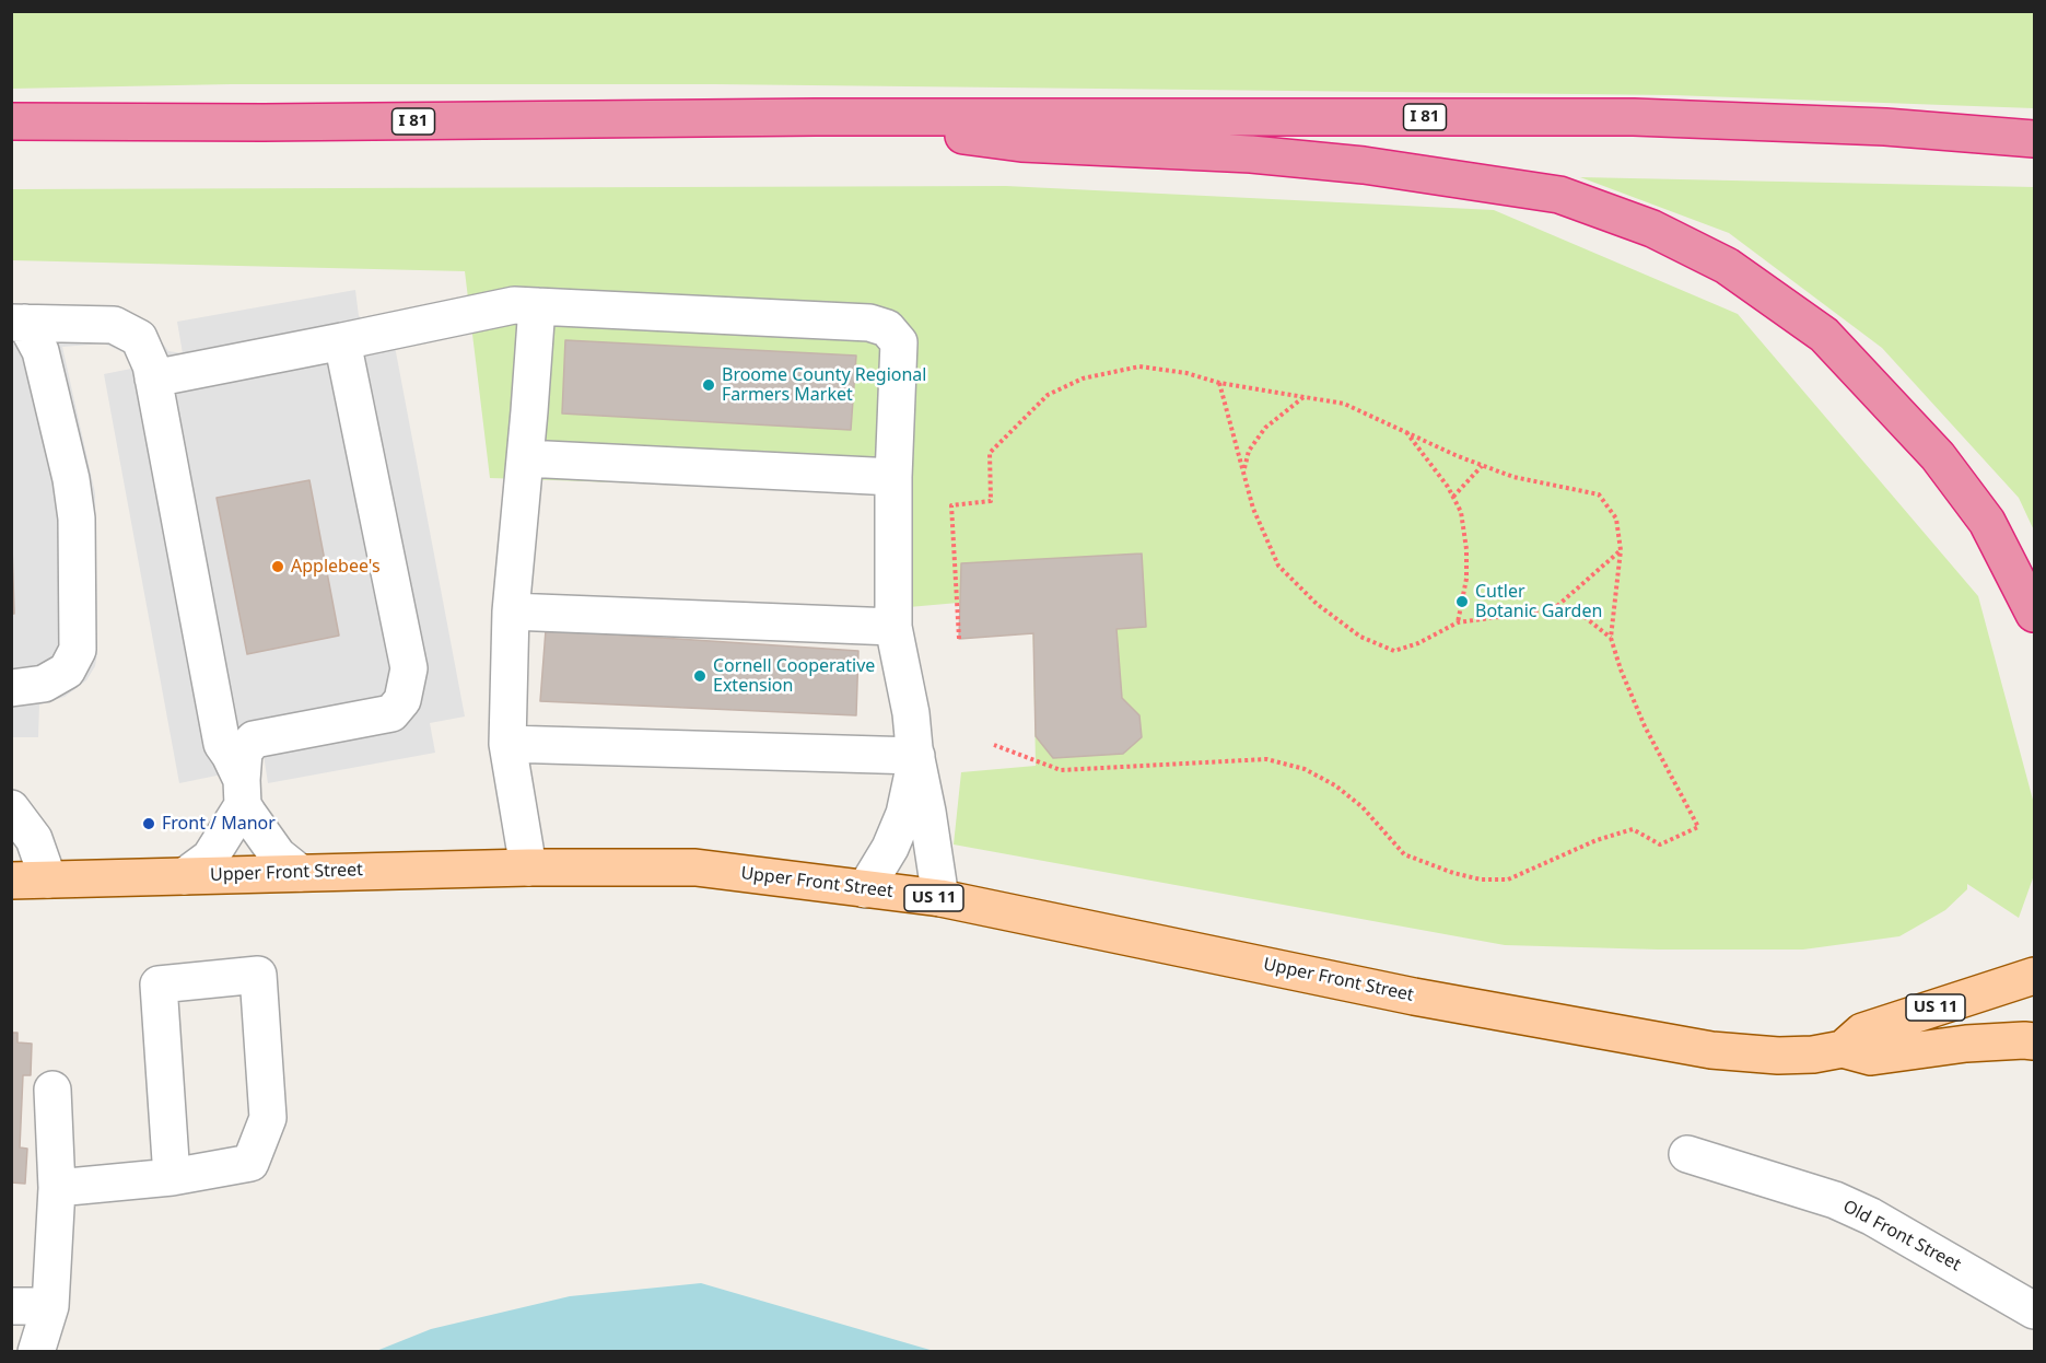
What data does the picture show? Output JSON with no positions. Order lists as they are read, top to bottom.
{
  "streets": {
    "highway": ["I 81"],
    "main road": ["Upper Front Street", "US 11"],
    "street": ["Old Front Street"]
  },
  "places": [
    "Broome County Regional Farmers Market",
    "Applebee's",
    "Cutler Botanic Garden",
    "Cornell Cooperative Extension",
    "Front / Manor"
  ]
}
